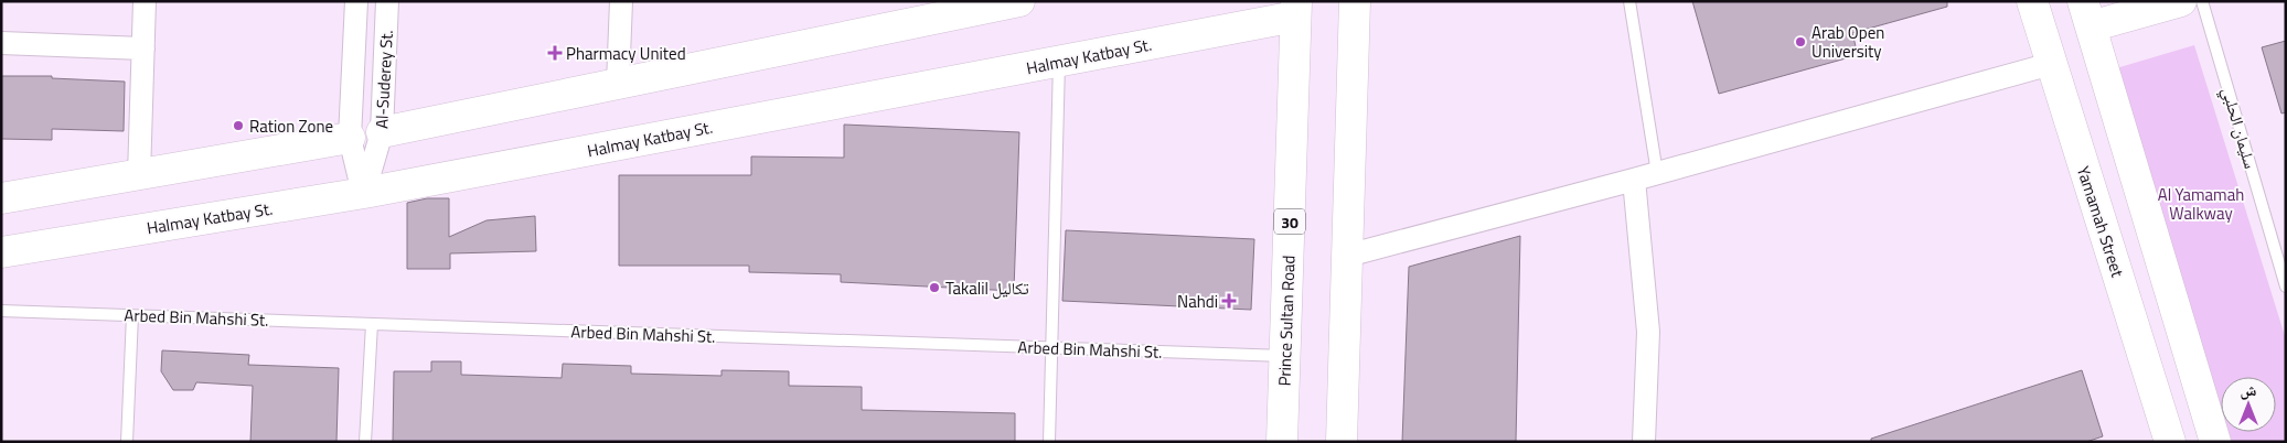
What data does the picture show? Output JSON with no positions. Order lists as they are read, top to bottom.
{
  "streets": {
    "street": [
      "Halmay Katbay St.",
      "Al-Suderey St.",
      "30",
      "Yamamah Street",
      "Prince Sultan Road"
    ],
    "lane": ["سليمان الحلبي", "Arbed Bin Mahshi St."]
  },
  "crossings": [
    ["Halmay Katbay St.", "Al-Suderey St."],
    ["Halmay Katbay St.", "Prince Sultan Road"],
    ["Arbed Bin Mahshi St.", "Prince Sultan Road"]
  ],
  "parks": ["Al Yamamah Walkway"],
  "places": {
    "other": ["Arab Open University", "Ration Zone", "Takalil تكاليل"],
    "health": ["Pharmacy United", "Nahdi"]
  },
  "north": "top"
}
